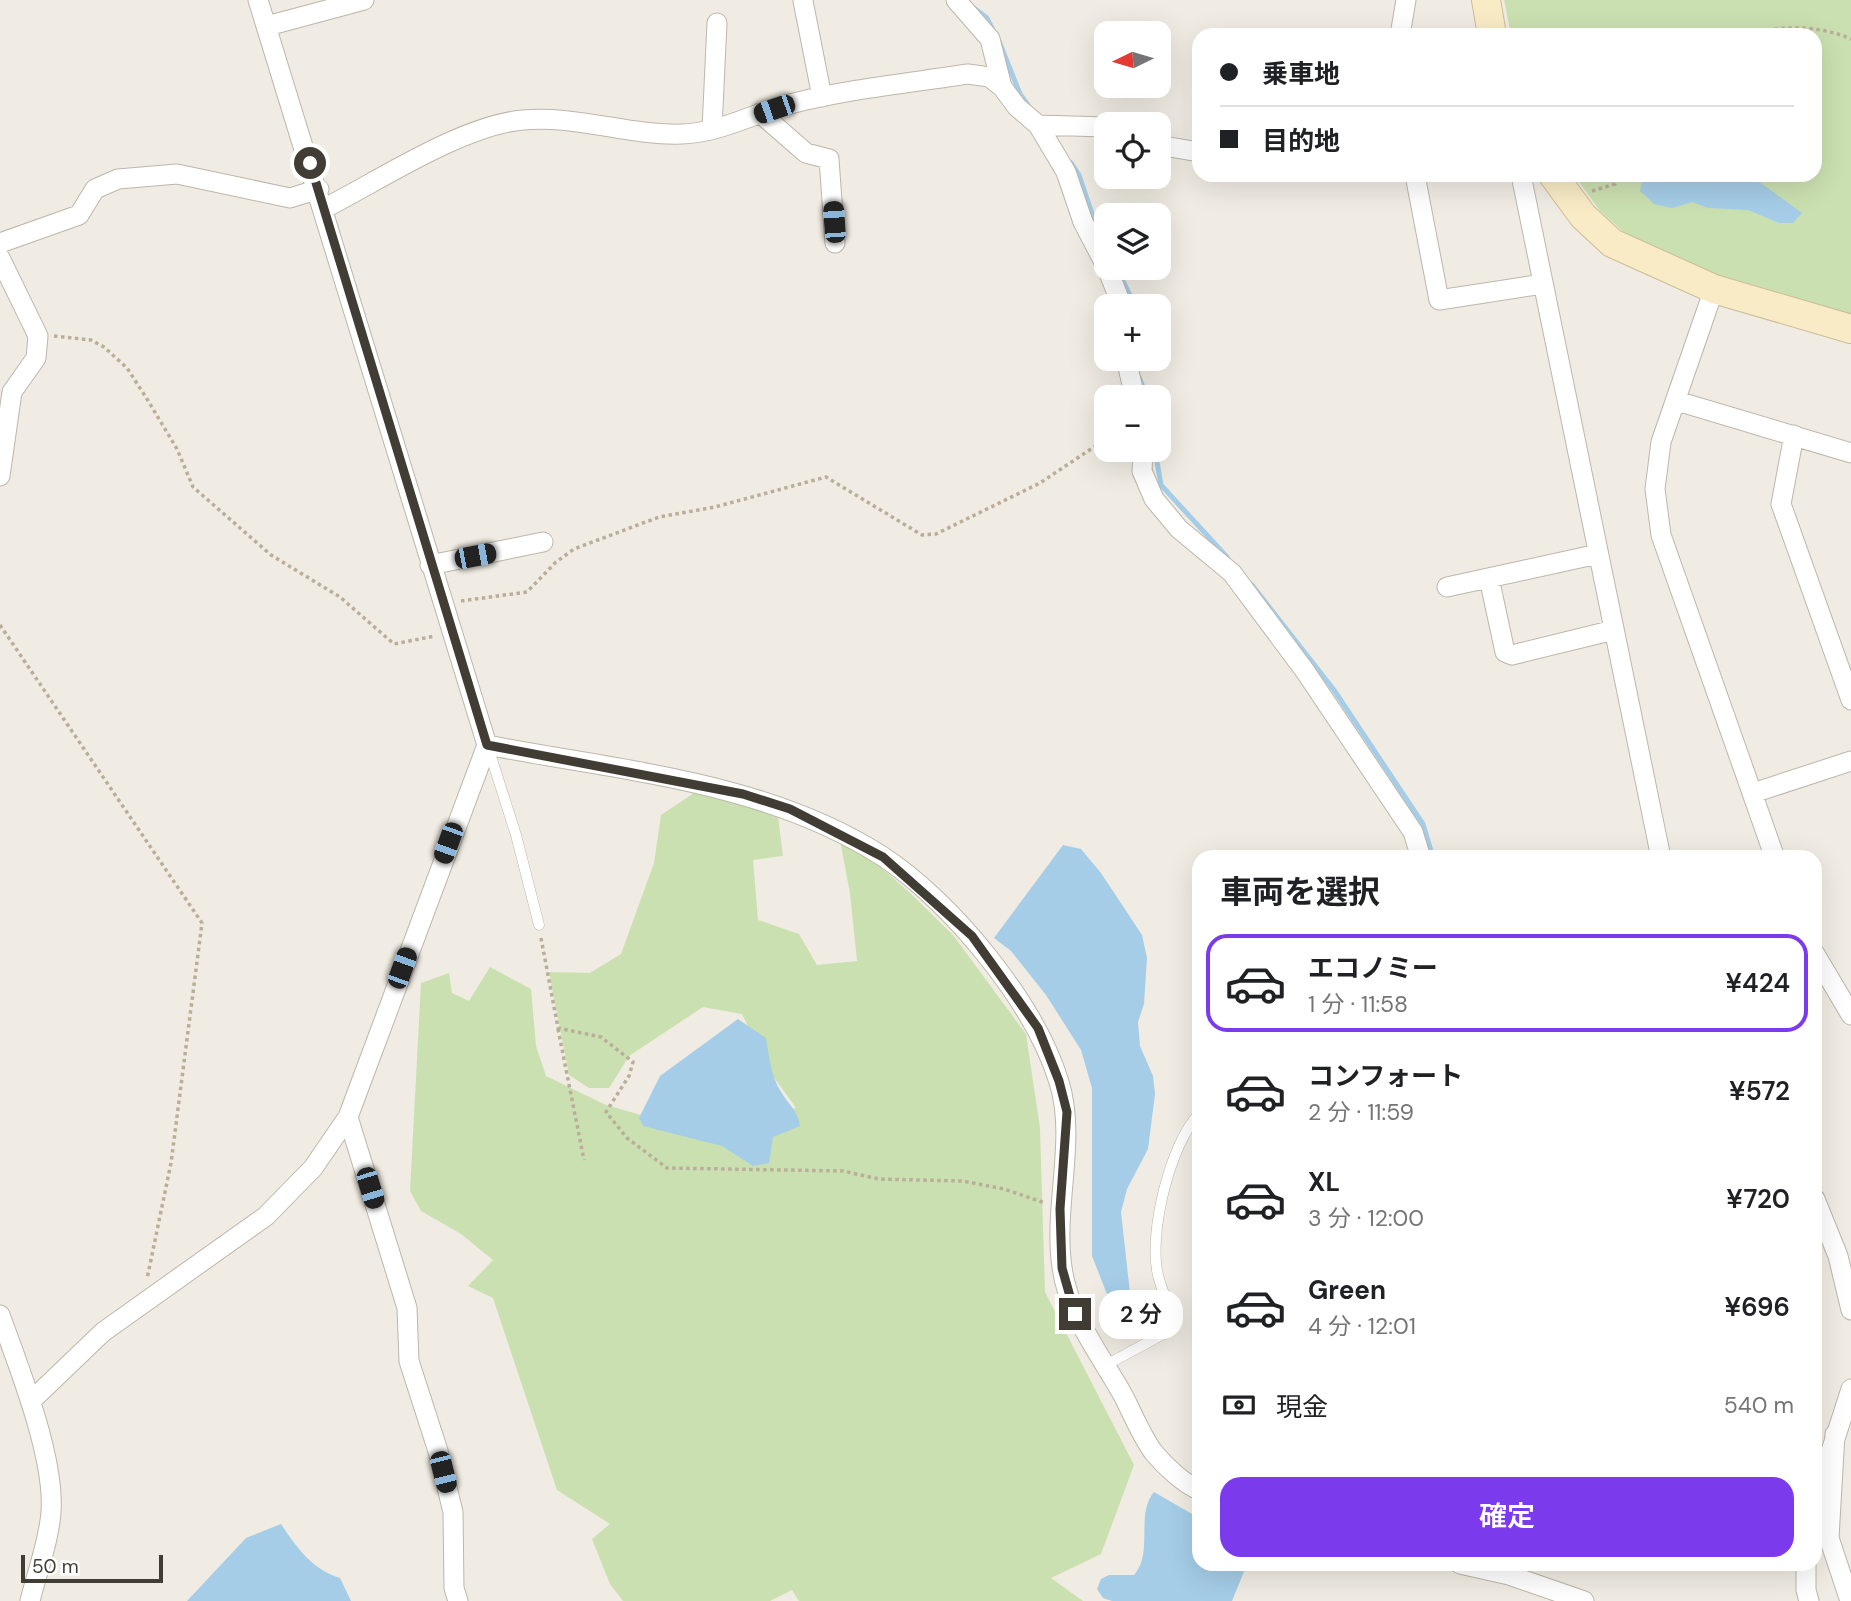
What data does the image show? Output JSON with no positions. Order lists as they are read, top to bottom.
{
  "scale_bar": "50 m",
  "north": "left",
  "page": {
    "map_buttons": ["+", "−"],
    "banner": ["乗車地", "目的地"],
    "heading": "車両を選択",
    "list": [
      {
        "name": "エコノミー",
        "note": "1 分 · 11:58",
        "value": "¥424"
      },
      {
        "name": "コンフォート",
        "note": "2 分 · 11:59",
        "value": "¥572"
      },
      {
        "name": "XL",
        "note": "3 分 · 12:00",
        "value": "¥720"
      },
      {
        "name": "Green",
        "note": "4 分 · 12:01",
        "value": "¥696"
      }
    ],
    "bubble": "2 分",
    "pay": ["現金", "540 m"],
    "buttons": "確定",
    "scale": "50 m"
  }
}
